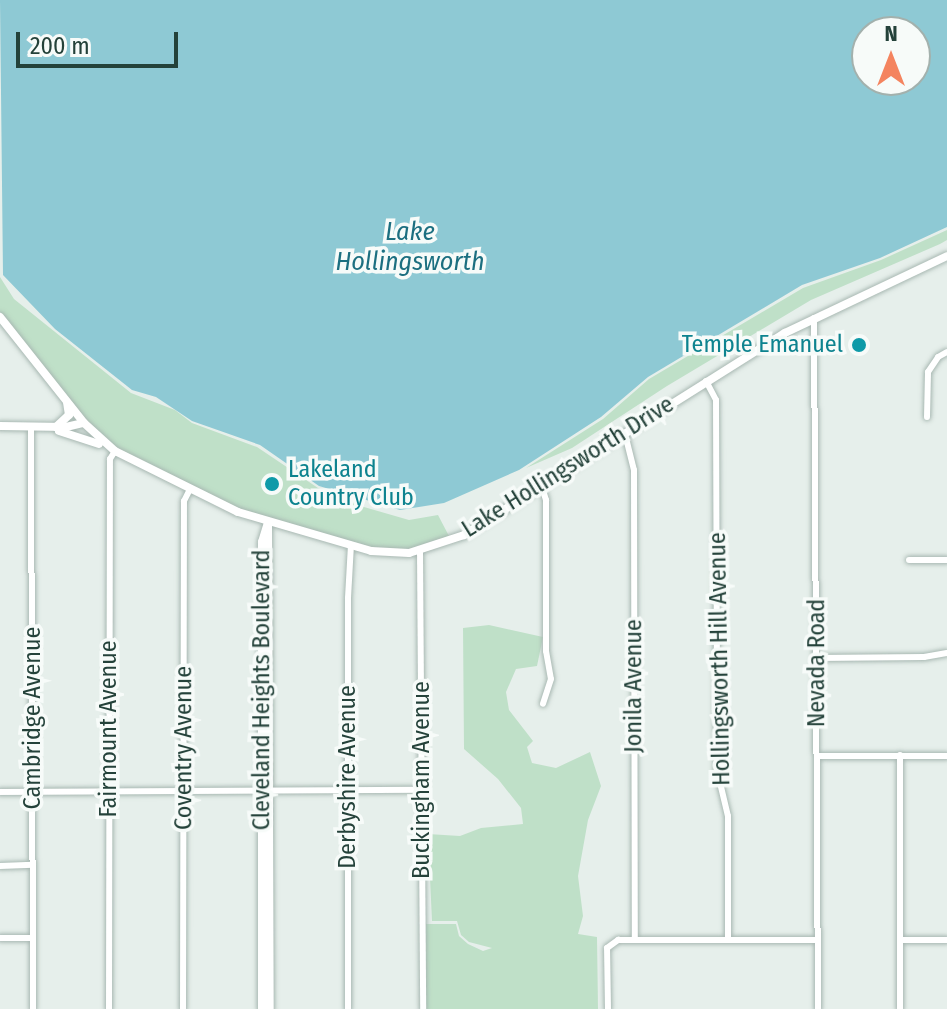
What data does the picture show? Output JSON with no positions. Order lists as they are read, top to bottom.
{
  "streets": {
    "street": [
      "Lake Hollingsworth Drive",
      "Hollingsworth Hill Avenue",
      "Nevada Road",
      "Jonila Avenue",
      "Cleveland Heights Boulevard",
      "Cambridge Avenue",
      "Fairmount Avenue",
      "Coventry Avenue",
      "Derbyshire Avenue",
      "Buckingham Avenue"
    ]
  },
  "crossings": [
    ["Lake Hollingsworth Drive", "Hollingsworth Hill Avenue"],
    ["Lake Hollingsworth Drive", "Nevada Road"],
    ["Lake Hollingsworth Drive", "Jonila Avenue"],
    ["Lake Hollingsworth Drive", "Cleveland Heights Boulevard"],
    ["Lake Hollingsworth Drive", "Fairmount Avenue"],
    ["Lake Hollingsworth Drive", "Coventry Avenue"],
    ["Lake Hollingsworth Drive", "Derbyshire Avenue"],
    ["Lake Hollingsworth Drive", "Buckingham Avenue"]
  ],
  "water": ["Lake Hollingsworth"],
  "places": ["Temple Emanuel", "Lakeland Country Club"],
  "scale_bar": "200 m",
  "north": "top"
}
